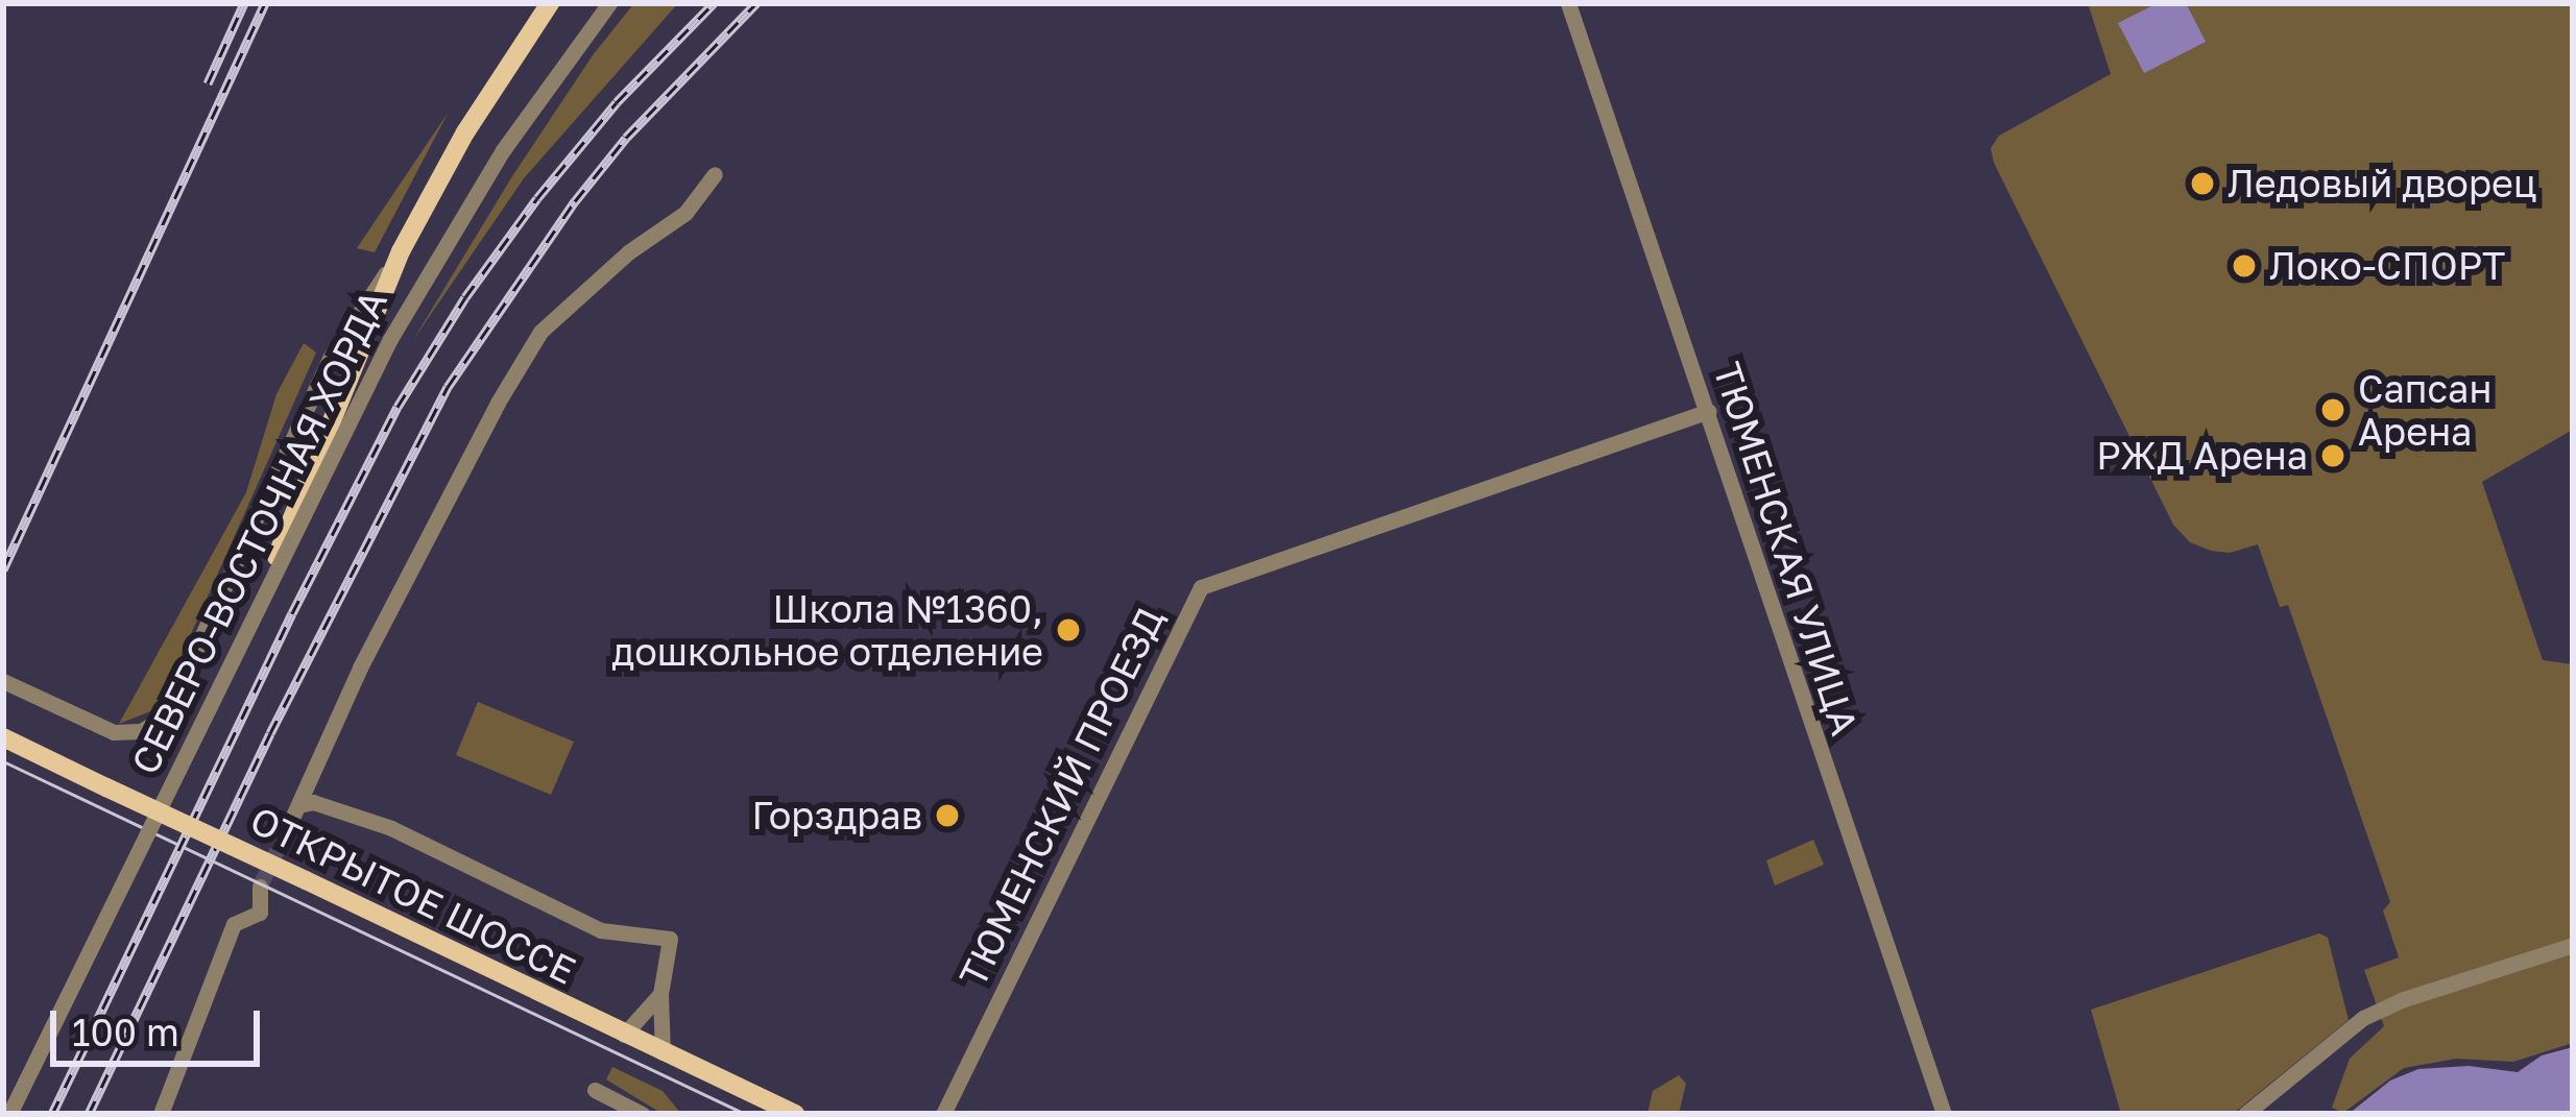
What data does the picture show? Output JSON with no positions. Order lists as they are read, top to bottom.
{
  "streets": {
    "main road": ["СЕВЕРО-ВОСТОЧНАЯ ХОРДА", "ОТКРЫТОЕ ШОССЕ"],
    "street": ["ТЮМЕНСКАЯ УЛИЦА", "ТЮМЕНСКИЙ ПРОЕЗД"]
  },
  "crossings": [
    ["ТЮМЕНСКАЯ УЛИЦА", "ТЮМЕНСКИЙ ПРОЕЗД"]
  ],
  "places": [
    "Ледовый дворец",
    "Локо-СПОРТ",
    "Сапсан Арена",
    "РЖД Арена",
    "Школа №1360, дошкольное отделение",
    "Горздрав"
  ],
  "scale_bar": "100 m"
}
